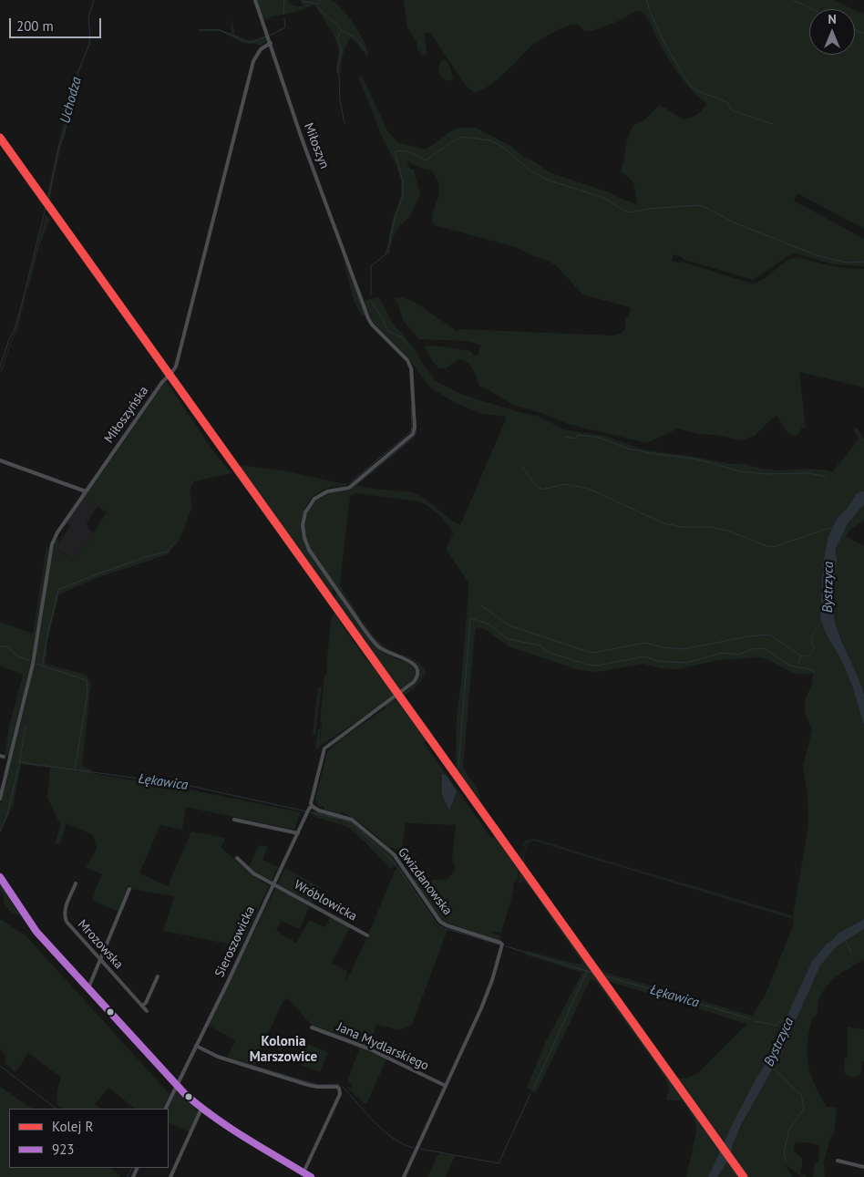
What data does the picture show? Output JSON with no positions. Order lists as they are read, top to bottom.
{
  "streets": {
    "street": [
      "Miłoszyn",
      "Miłoszyńska",
      "Gwizdanowska",
      "Wróblowicka",
      "Sieroszowicka",
      "Mrozowska",
      "Jana Mydlarskiego"
    ]
  },
  "crossings": [
    ["Miłoszyn", "Miłoszyńska"],
    ["Miłoszyn", "Gwizdanowska"],
    ["Miłoszyn", "Sieroszowicka"],
    ["Gwizdanowska", "Sieroszowicka"],
    ["Gwizdanowska", "Jana Mydlarskiego"],
    ["Wróblowicka", "Sieroszowicka"]
  ],
  "districts": ["Kolonia Marszowice"],
  "water": ["Uchodza", "Bystrzyca", "Łękawica"],
  "lines": ["rail line R", "transit line 923"],
  "legend": ["Kolej R", "923"],
  "scale_bar": "200 m",
  "north": "top"
}
